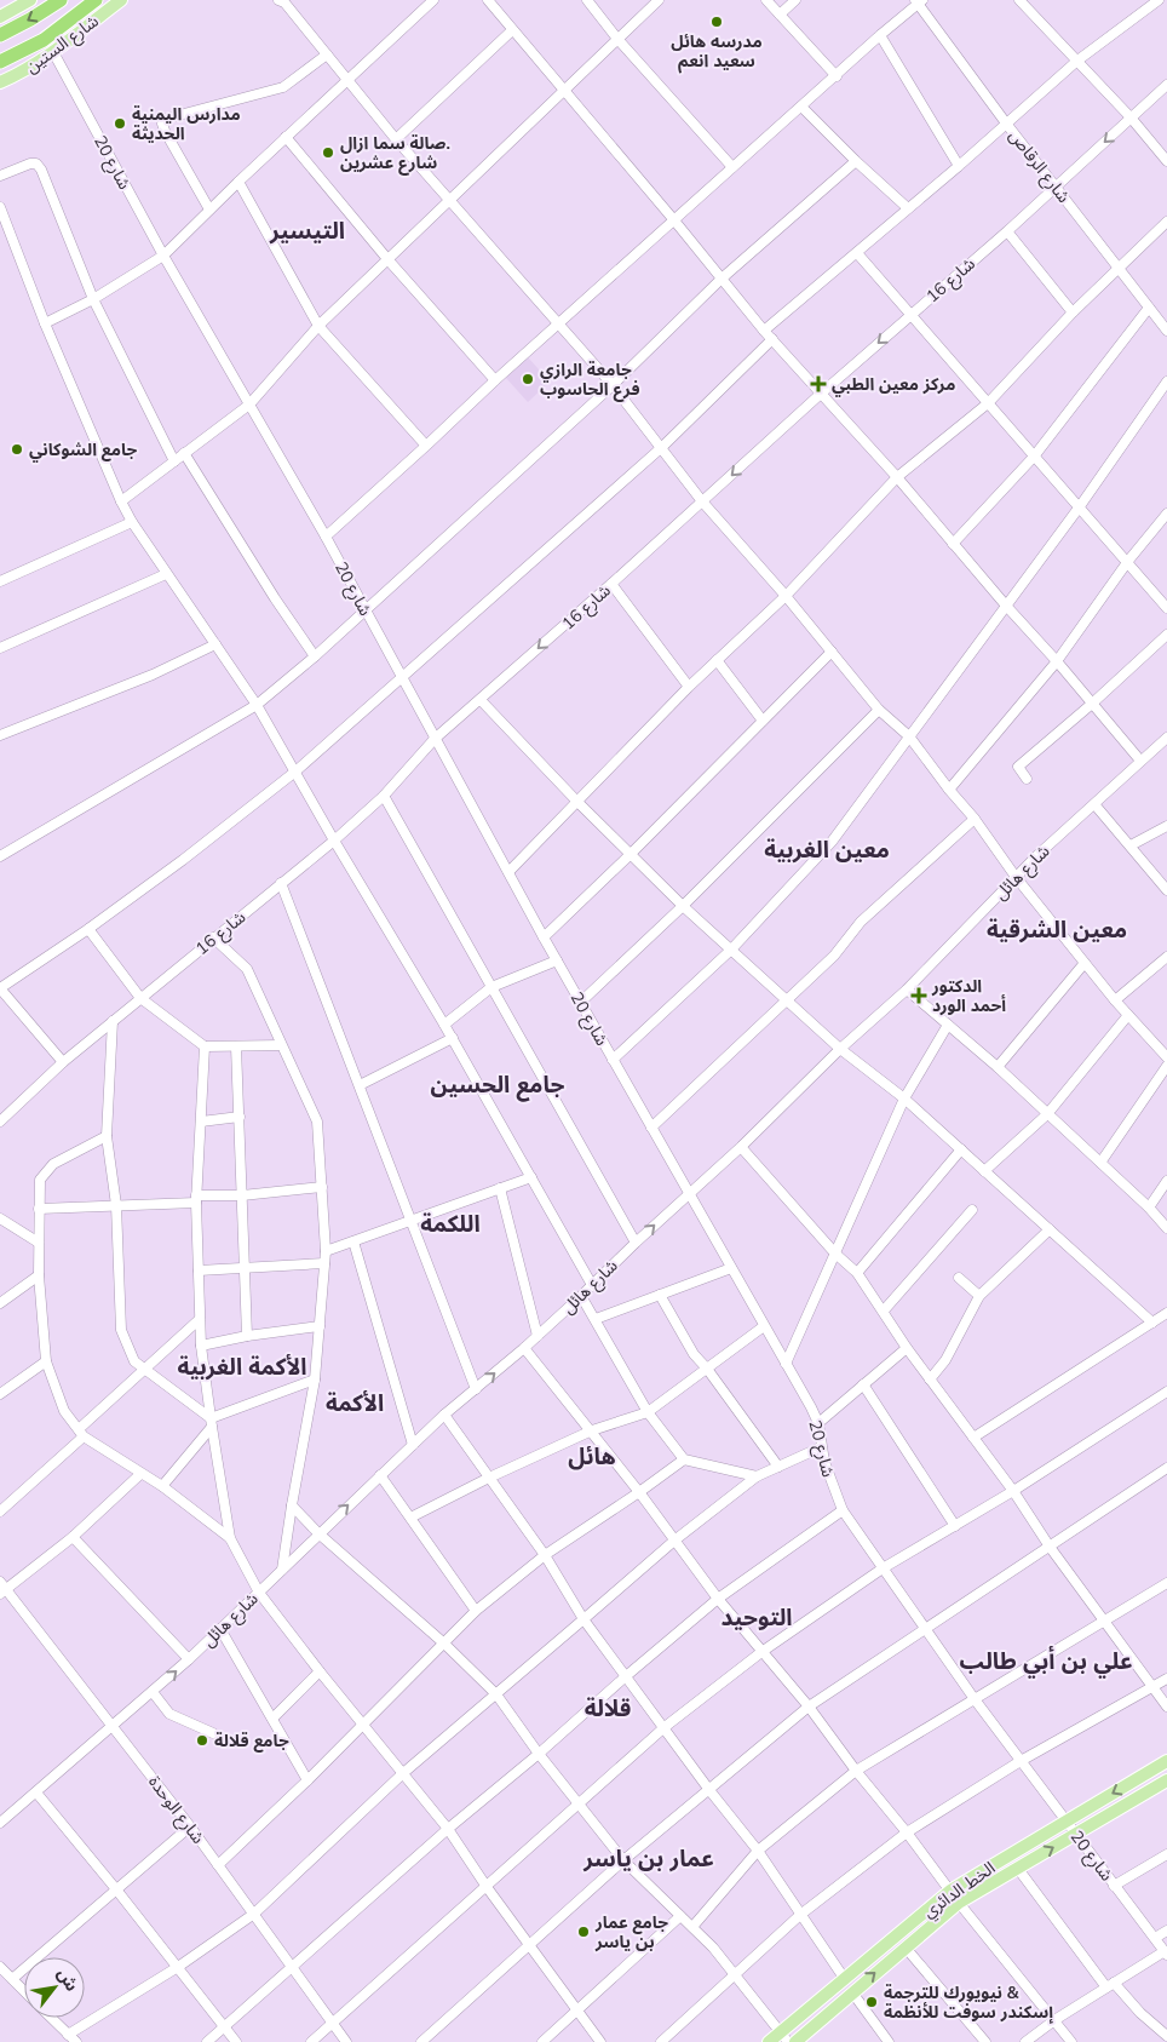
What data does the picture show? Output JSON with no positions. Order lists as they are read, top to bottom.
{
  "streets": {
    "highway": ["شارع الستين"],
    "main road": ["الخط الدائري"],
    "street": [
      "شارع 20",
      "شارع الرقاص",
      "شارع 16",
      "شارع هائل",
      "شارع الوحدة"
    ]
  },
  "crossings": [
    ["شارع الستين", "شارع 20"],
    ["شارع 20", "شارع 16"],
    ["شارع 20", "شارع هائل"],
    ["شارع 20", "الخط الدائري"],
    ["شارع الرقاص", "شارع 16"],
    ["شارع هائل", "شارع الوحدة"]
  ],
  "districts": [
    "التيسير",
    "معين الغربية",
    "معين الشرقية",
    "جامع الحسين",
    "اللكمة",
    "الأكمة الغربية",
    "الأكمة",
    "هائل",
    "التوحيد",
    "علي بن أبي طالب",
    "قلالة",
    "عمار بن ياسر"
  ],
  "places": {
    "other": [
      "مدرسه هائل سعيد انعم",
      "مدارس اليمنية الحديثة",
      "صالة سما ازال. شارع عشرين",
      "جامعة الرازي فرع الحاسوب",
      "جامع الشوكاني",
      "جامع قلالة",
      "جامع عمار بن ياسر",
      "نيويورك للترجمة & إسكندر سوفت للأنظمة"
    ],
    "health": ["مركز معين الطبي", "الدكتور أحمد الورد"]
  },
  "north": "top right"
}
